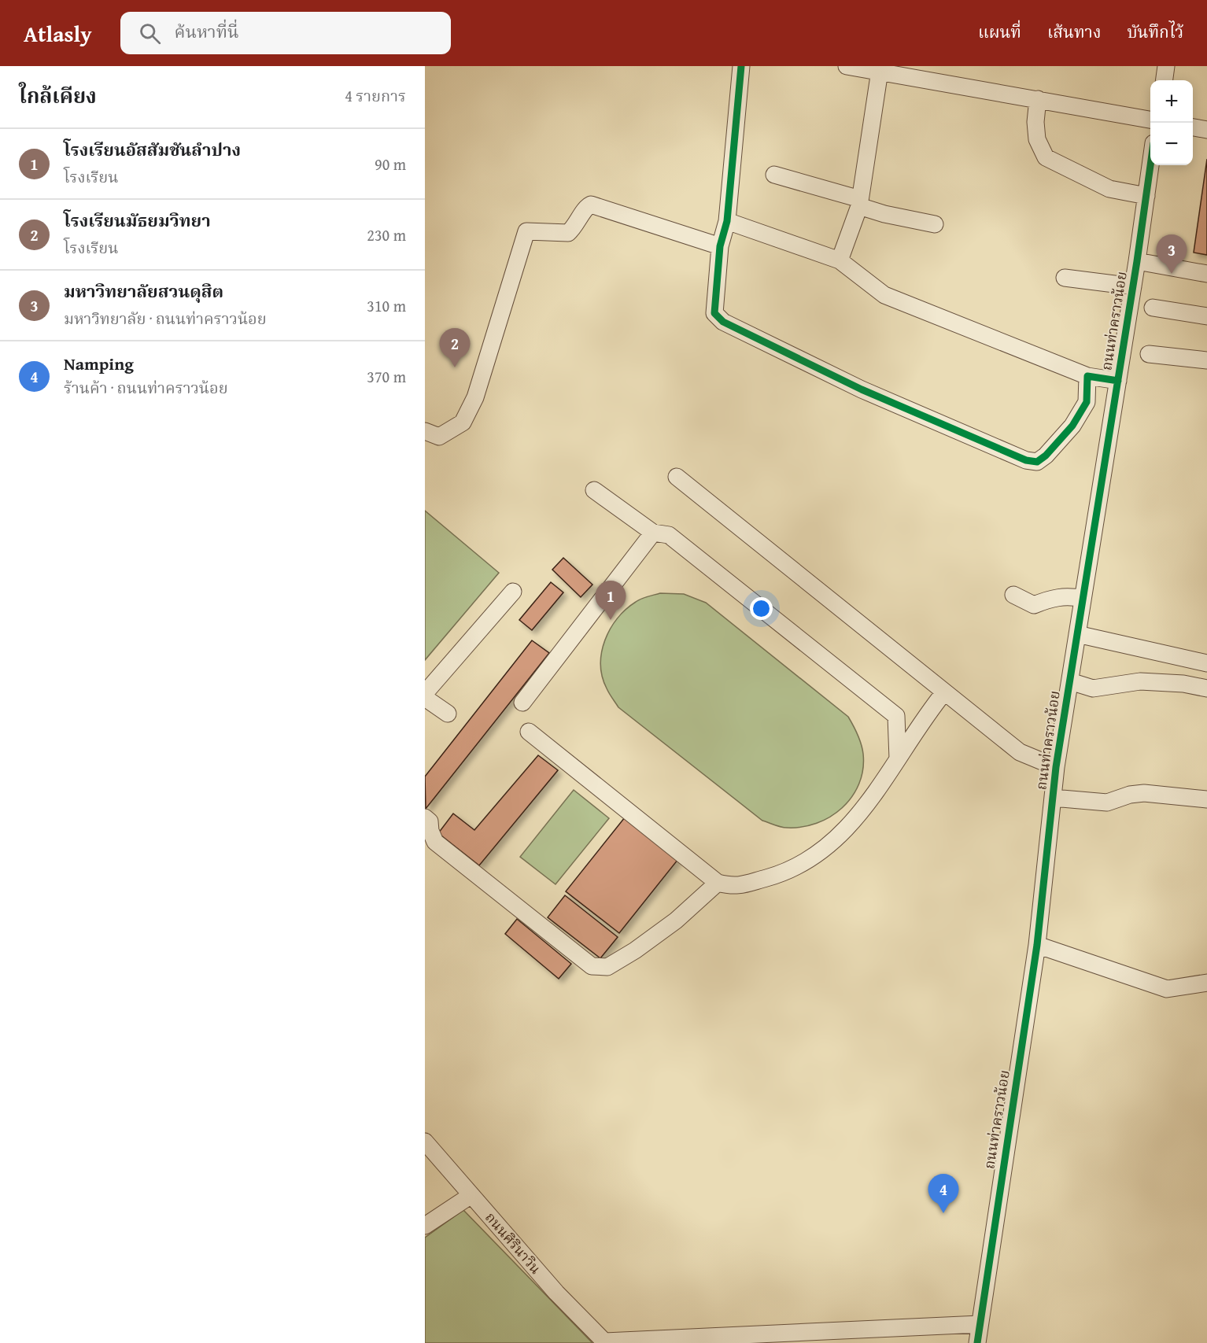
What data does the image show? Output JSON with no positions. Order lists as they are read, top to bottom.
{
  "streets": {
    "street": ["ถนนท่าคราวน้อย", "ถนนศิรินาวิน"]
  },
  "crossings": [
    ["ถนนท่าคราวน้อย", "ถนนศิรินาวิน"]
  ],
  "page": {
    "header": "Atlasly",
    "search": "ค้นหาที่นี่",
    "nav": ["แผนที่", "เส้นทาง", "บันทึกไว้"],
    "heading": ["ใกล้เคียง", "4 รายการ"],
    "map_buttons": ["+", "−"],
    "list": [
      {
        "mark": "1",
        "name": "โรงเรียนอัสสัมชันลำปาง",
        "note": "โรงเรียน",
        "value": "90 m"
      },
      {
        "mark": "2",
        "name": "โรงเรียนมัธยมวิทยา",
        "note": "โรงเรียน",
        "value": "230 m"
      },
      {
        "mark": "3",
        "name": "มหาวิทยาลัยสวนดุสิต",
        "note": "มหาวิทยาลัย · ถนนท่าคราวน้อย",
        "value": "310 m"
      },
      {
        "mark": "4",
        "name": "Namping",
        "note": "ร้านค้า · ถนนท่าคราวน้อย",
        "value": "370 m"
      }
    ],
    "pins": [
      "3",
      "2",
      "1",
      "4"
    ]
  }
}
